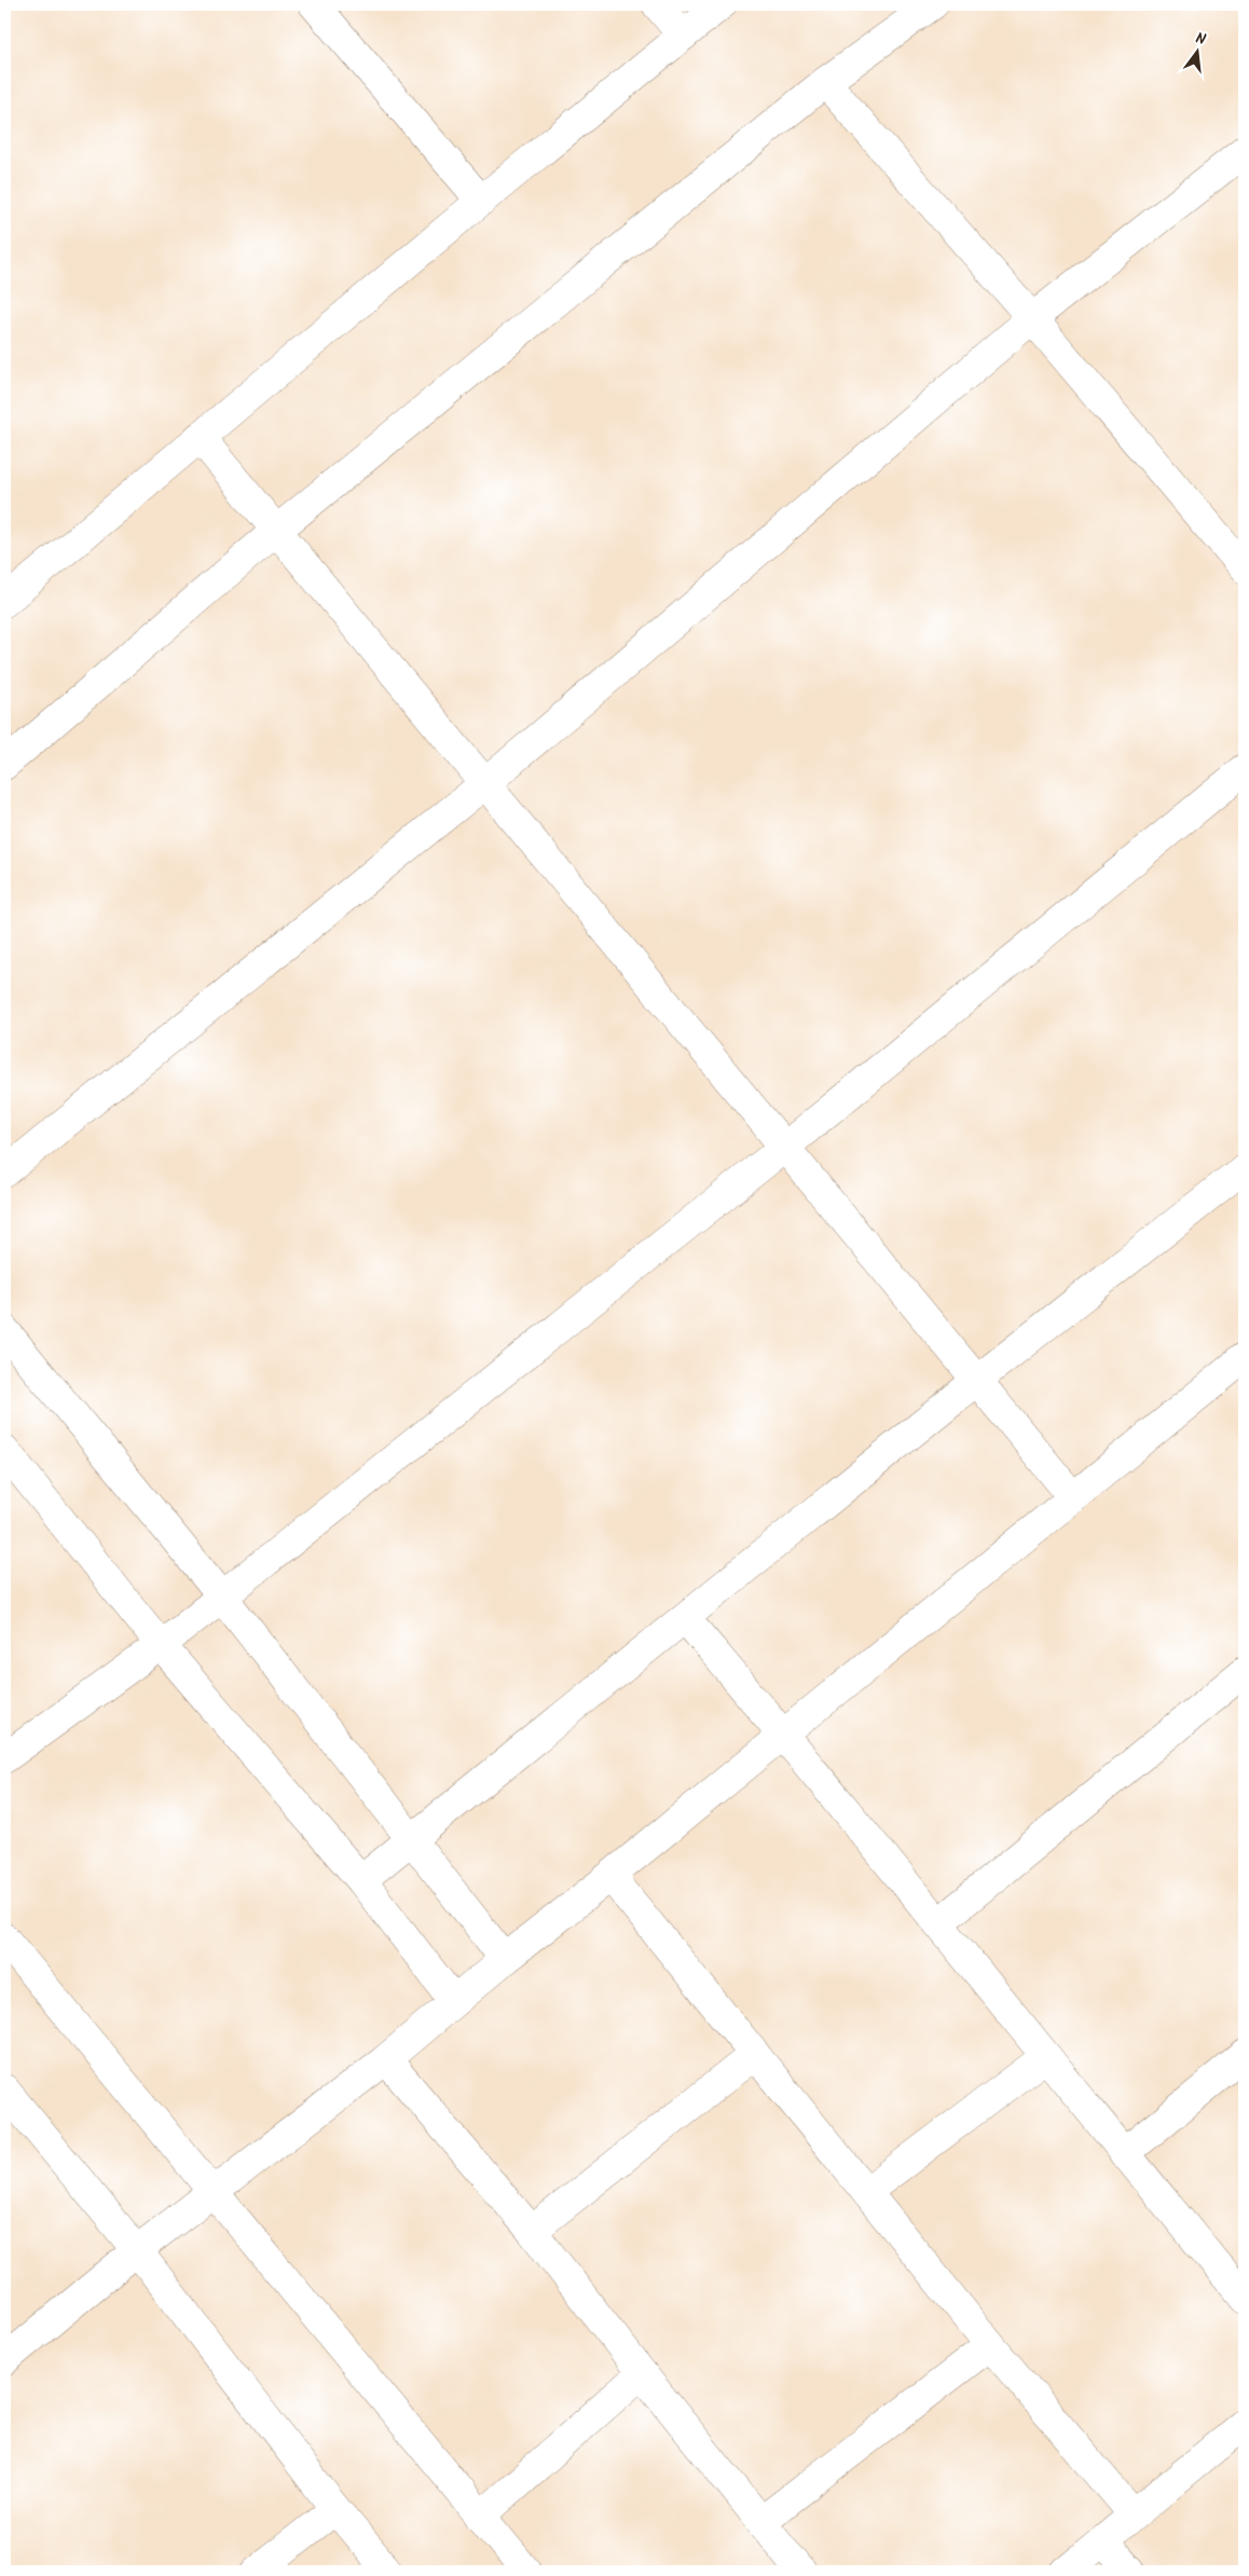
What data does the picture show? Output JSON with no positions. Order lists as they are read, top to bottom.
{
  "north": "top"
}
